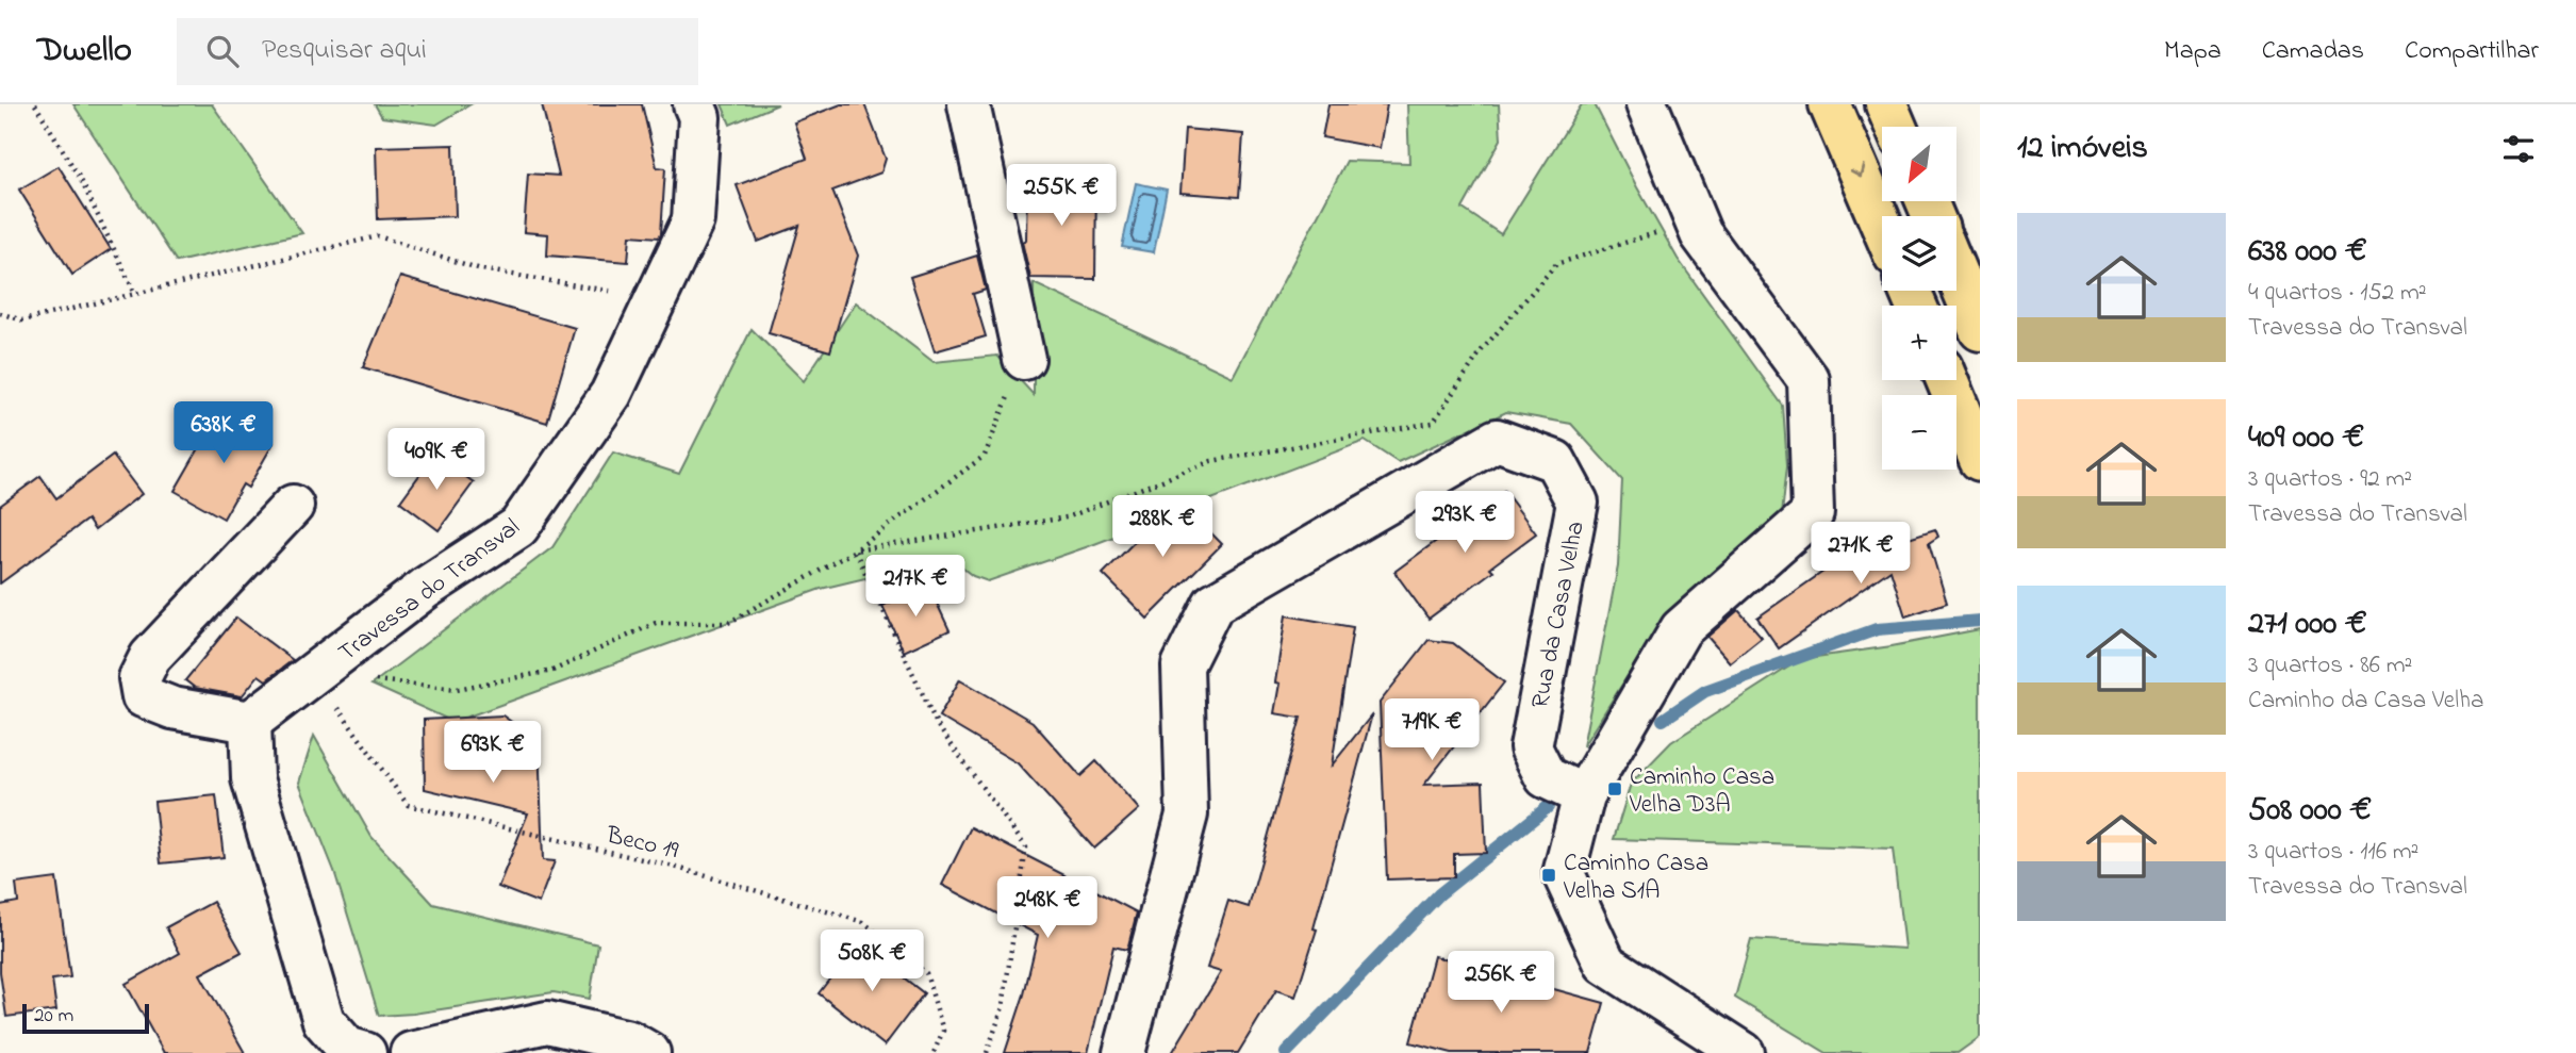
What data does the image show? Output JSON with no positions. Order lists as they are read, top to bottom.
{
  "streets": {
    "street": ["Travessa do Transval", "Rua da Casa Velha"],
    "path": ["Beco 19"]
  },
  "crossings": [
    ["Travessa do Transval", "Beco 19"]
  ],
  "places": {
    "transit": ["Caminho Casa Velha D3A", "Caminho Casa Velha S1A"]
  },
  "scale_bar": "20 m",
  "north": "bottom left",
  "page": {
    "header": "Dwello",
    "search": "Pesquisar aqui",
    "nav": ["Mapa", "Camadas", "Compartilhar"],
    "heading": "12 imóveis",
    "map_buttons": ["+", "−"],
    "price": [
      "255K €",
      "638K €",
      "409K €",
      "293K €",
      "288K €",
      "271K €",
      "217K €",
      "719K €",
      "693K €",
      "248K €",
      "508K €",
      "256K €"
    ],
    "list": [
      {
        "name": "638 000 €",
        "note": "4 quartos · 152 m² · Travessa do Transval"
      },
      {
        "name": "409 000 €",
        "note": "3 quartos · 92 m² · Travessa do Transval"
      },
      {
        "name": "271 000 €",
        "note": "3 quartos · 86 m² · Caminho da Casa Velha"
      },
      {
        "name": "508 000 €",
        "note": "3 quartos · 116 m² · Travessa do Transval"
      }
    ],
    "scale": "20 m"
  }
}
